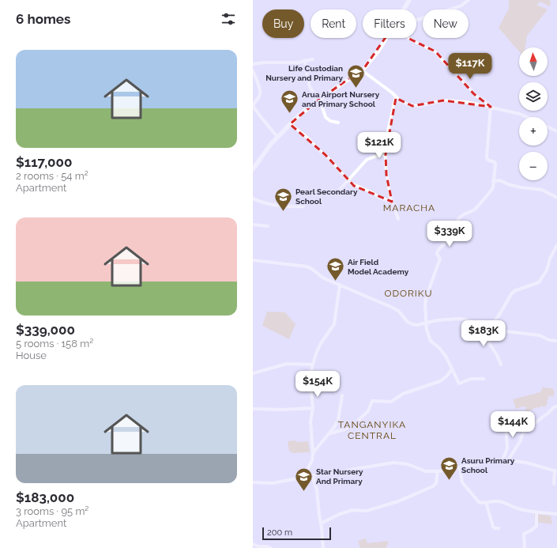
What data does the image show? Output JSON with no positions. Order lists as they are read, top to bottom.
{
  "districts": ["MARACHA", "ODORIKU", "TANGANYIKA CENTRAL"],
  "places": {
    "school or university": [
      "Life Custodian Nursery and Primary",
      "Arua Airport Nursery and Primary School",
      "Pearl Secondary School",
      "Air Field Model Academy",
      "Asuru Primary School",
      "Star Nursery And Primary"
    ]
  },
  "scale_bar": "200 m",
  "north": "top",
  "page": {
    "heading": "6 homes",
    "chip": [
      "Buy",
      "Rent",
      "Filters",
      "New"
    ],
    "list": [
      {
        "name": "$117,000",
        "note": "2 rooms · 54 m² · Apartment"
      },
      {
        "name": "$339,000",
        "note": "5 rooms · 158 m² · House"
      },
      {
        "name": "$183,000",
        "note": "3 rooms · 95 m² · Apartment"
      }
    ],
    "map_buttons": ["+", "−"],
    "price": [
      "$117K",
      "$121K",
      "$339K",
      "$183K",
      "$154K",
      "$144K"
    ],
    "scale": "200 m"
  }
}
